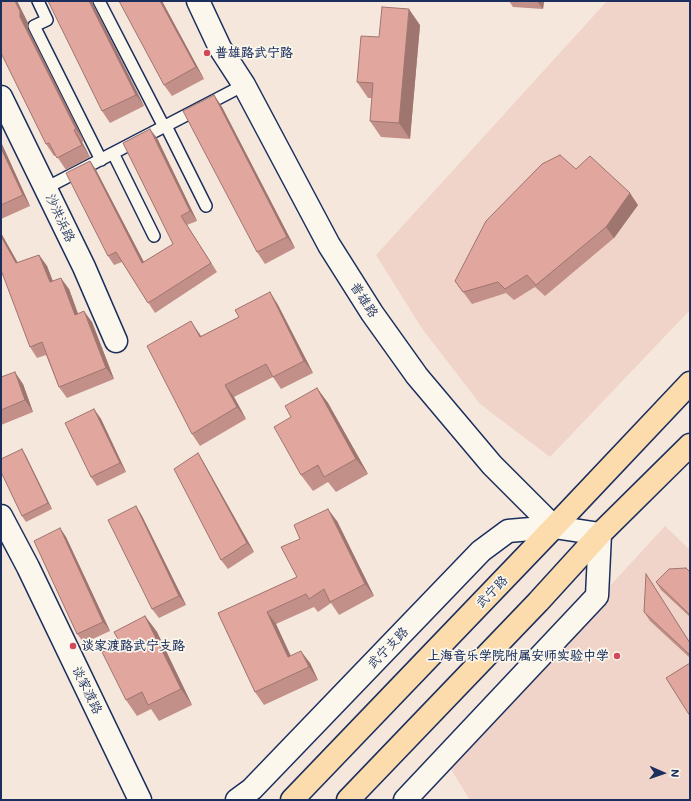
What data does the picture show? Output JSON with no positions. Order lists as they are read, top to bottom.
{
  "streets": {
    "main road": ["武宁路"],
    "street": [
      "沙洪浜路",
      "普雄路",
      "武宁支路",
      "谈家渡路"
    ]
  },
  "crossings": [
    ["普雄路", "武宁路"],
    ["普雄路", "武宁支路"],
    ["武宁路", "武宁支路"]
  ],
  "places": ["普雄路武宁路", "谈家渡路武宁支路", "上海音乐学院附属安师实验中学"],
  "north": "right"
}
